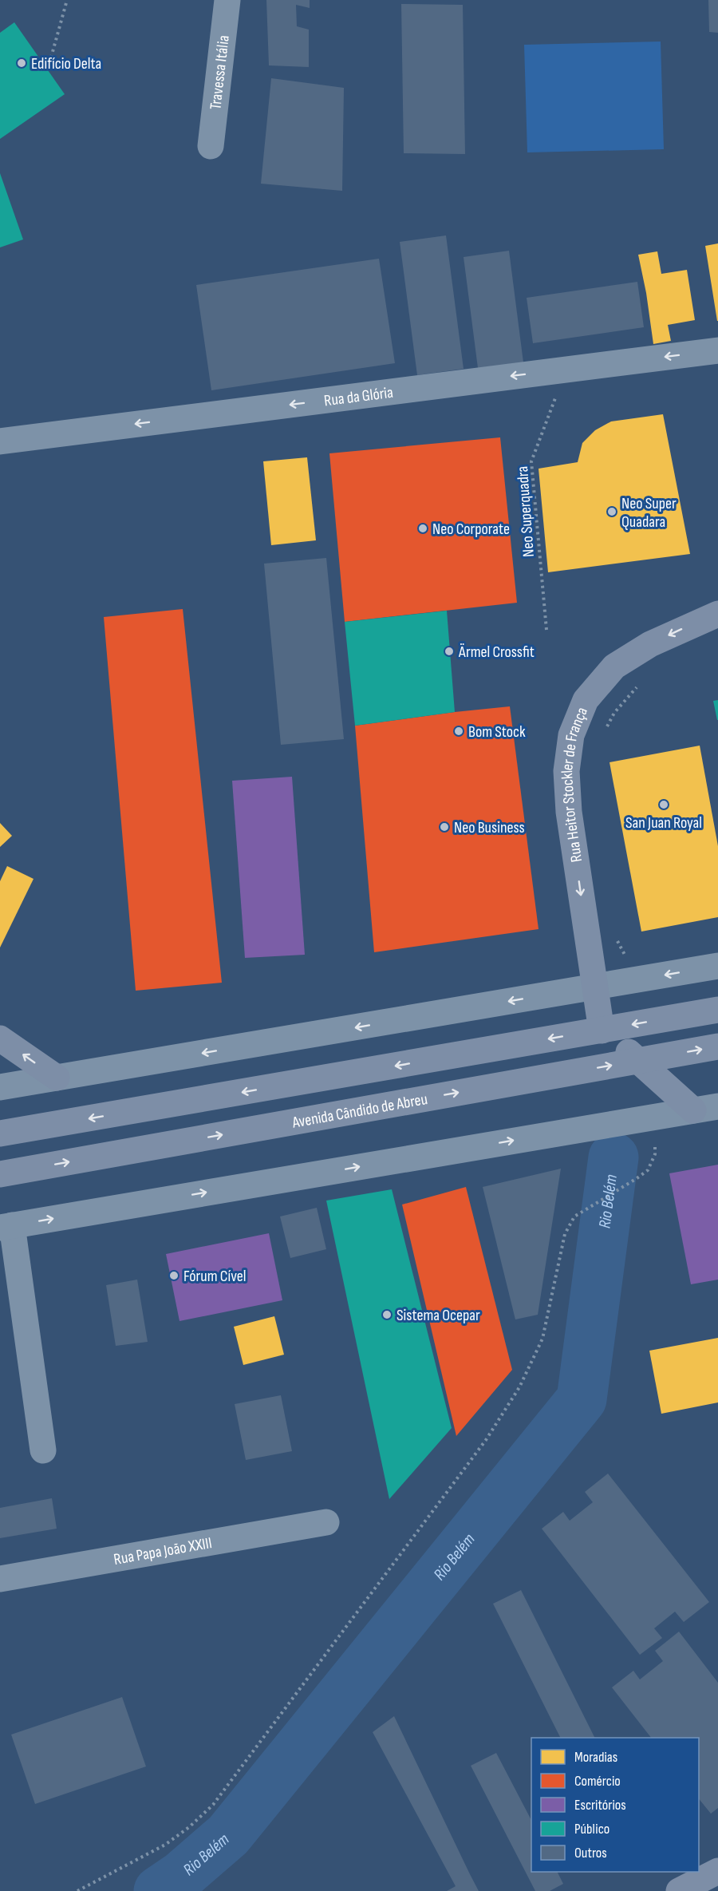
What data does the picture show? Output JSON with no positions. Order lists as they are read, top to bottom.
{
  "streets": {
    "main road": ["Rua Heitor Stockler de França", "Avenida Cândido de Abreu"],
    "street": ["Travessa Itália", "Rua da Glória", "Rua Papa João XXIII"],
    "path": ["Neo Superquadra"]
  },
  "crossings": [
    ["Rua da Glória", "Neo Superquadra"]
  ],
  "one_way": ["Rua da Glória", "Rua Heitor Stockler de França"],
  "water": ["Rio Belém"],
  "places": [
    "Edifício Delta",
    "Neo Super Quadara",
    "Neo Corporate",
    "Ärmel Crossfit",
    "Bom Stock",
    "San Juan Royal",
    "Neo Business",
    "Fórum Cível",
    "Sistema Ocepar"
  ],
  "legend": [
    "Moradias",
    "Comércio",
    "Escritórios",
    "Público",
    "Outros"
  ]
}
